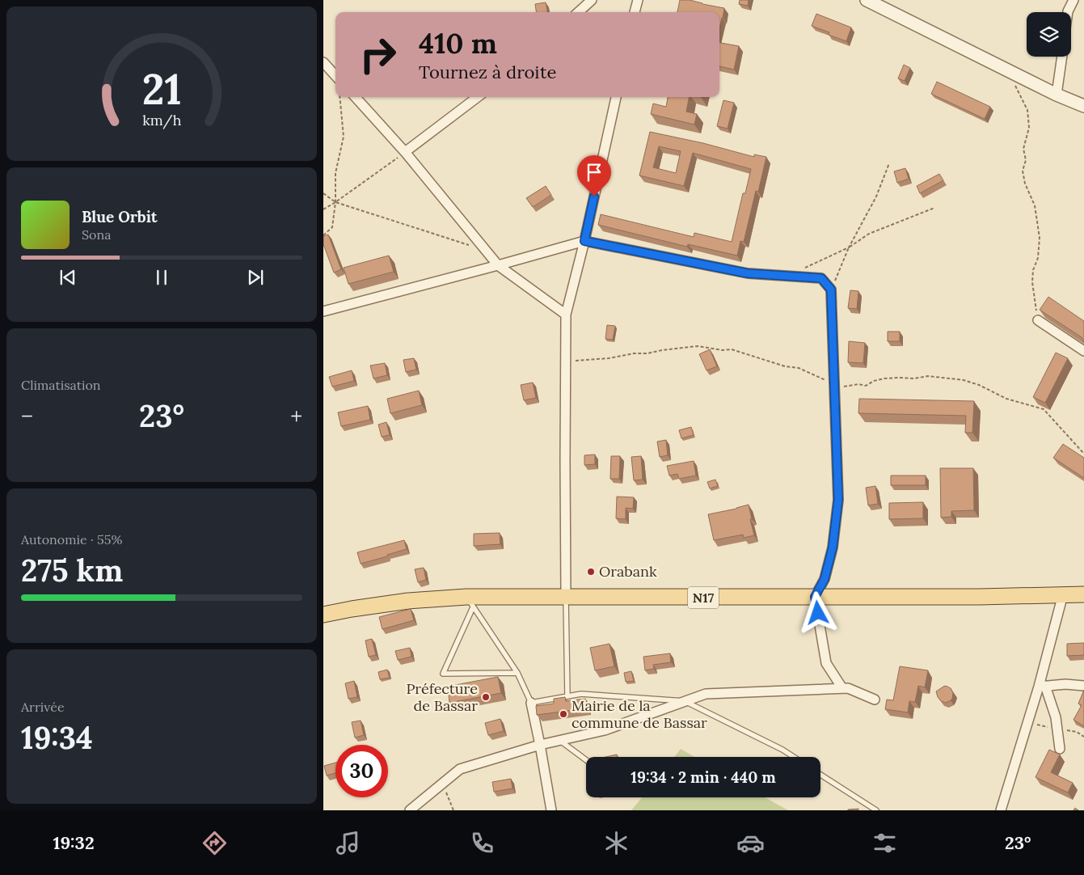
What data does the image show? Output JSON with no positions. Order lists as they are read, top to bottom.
{
  "streets": {
    "main road": ["N17"]
  },
  "places": ["Orabank", "Préfecture de Bassar", "Mairie de la commune de Bassar"],
  "page": {
    "turn": ["410 m", "Tournez à droite"],
    "song": ["Blue Orbit", "Sona"],
    "tile": [
      "Climatisation",
      ["Autonomie · 55%", "275 km"],
      ["Arrivée", "19:34"]
    ],
    "heat": ["−", "23°", "+"],
    "limit": "30",
    "trip": "19:34 · 2 min · 440 m",
    "tabs": ["19:32", "23°"],
    "gauge": ["21", "km/h"]
  }
}
